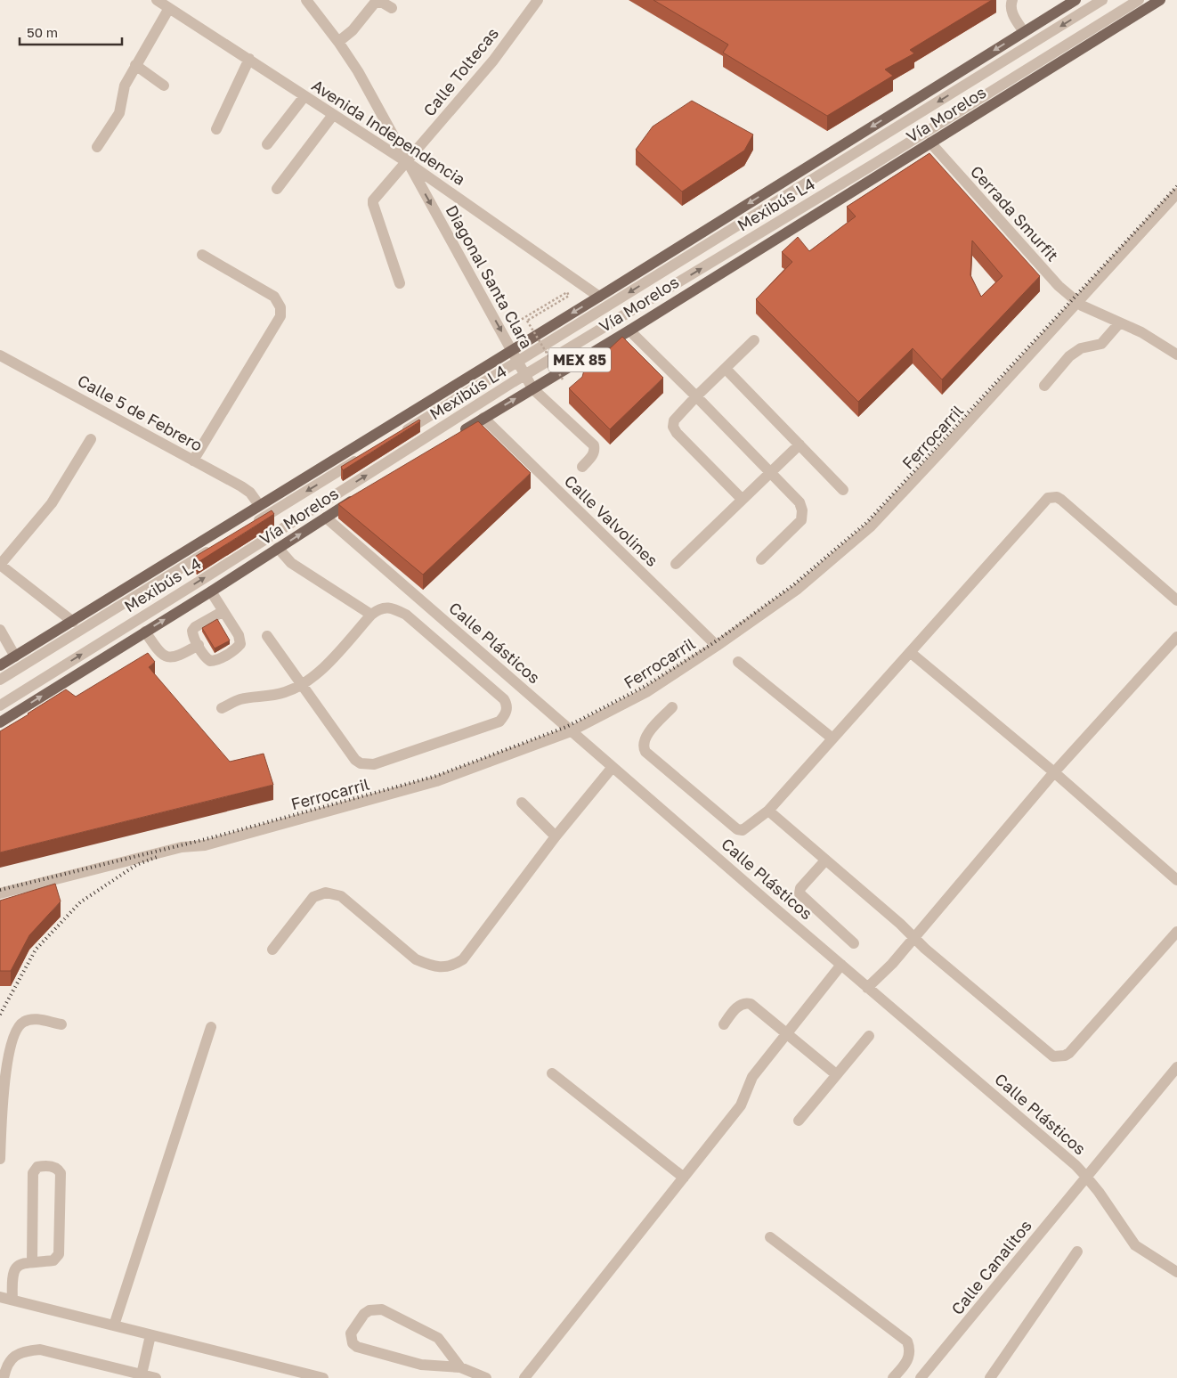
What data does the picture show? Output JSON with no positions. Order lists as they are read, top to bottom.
{
  "streets": {
    "main road": ["Vía Morelos", "MEX 85"],
    "street": [
      "Calle Toltecas",
      "Avenida Independencia",
      "Mexibús L4",
      "Cerrada Smurfit",
      "Diagonal Santa Clara",
      "Calle 5 de Febrero",
      "Ferrocarril",
      "Calle Valvolines",
      "Calle Plásticos",
      "Calle Canalitos"
    ]
  },
  "crossings": [
    ["Calle Toltecas", "Avenida Independencia"],
    ["Calle Toltecas", "Diagonal Santa Clara"],
    ["Vía Morelos", "Avenida Independencia"],
    ["Vía Morelos", "Cerrada Smurfit"],
    ["Vía Morelos", "Diagonal Santa Clara"],
    ["Vía Morelos", "Calle 5 de Febrero"],
    ["Vía Morelos", "Calle Valvolines"],
    ["Vía Morelos", "Calle Plásticos"],
    ["Avenida Independencia", "Diagonal Santa Clara"],
    ["Mexibús L4", "Diagonal Santa Clara"],
    ["Cerrada Smurfit", "Ferrocarril"],
    ["Ferrocarril", "Calle Valvolines"],
    ["Ferrocarril", "Calle Plásticos"],
    ["Calle Plásticos", "Calle Canalitos"]
  ],
  "scale_bar": "50 m"
}
